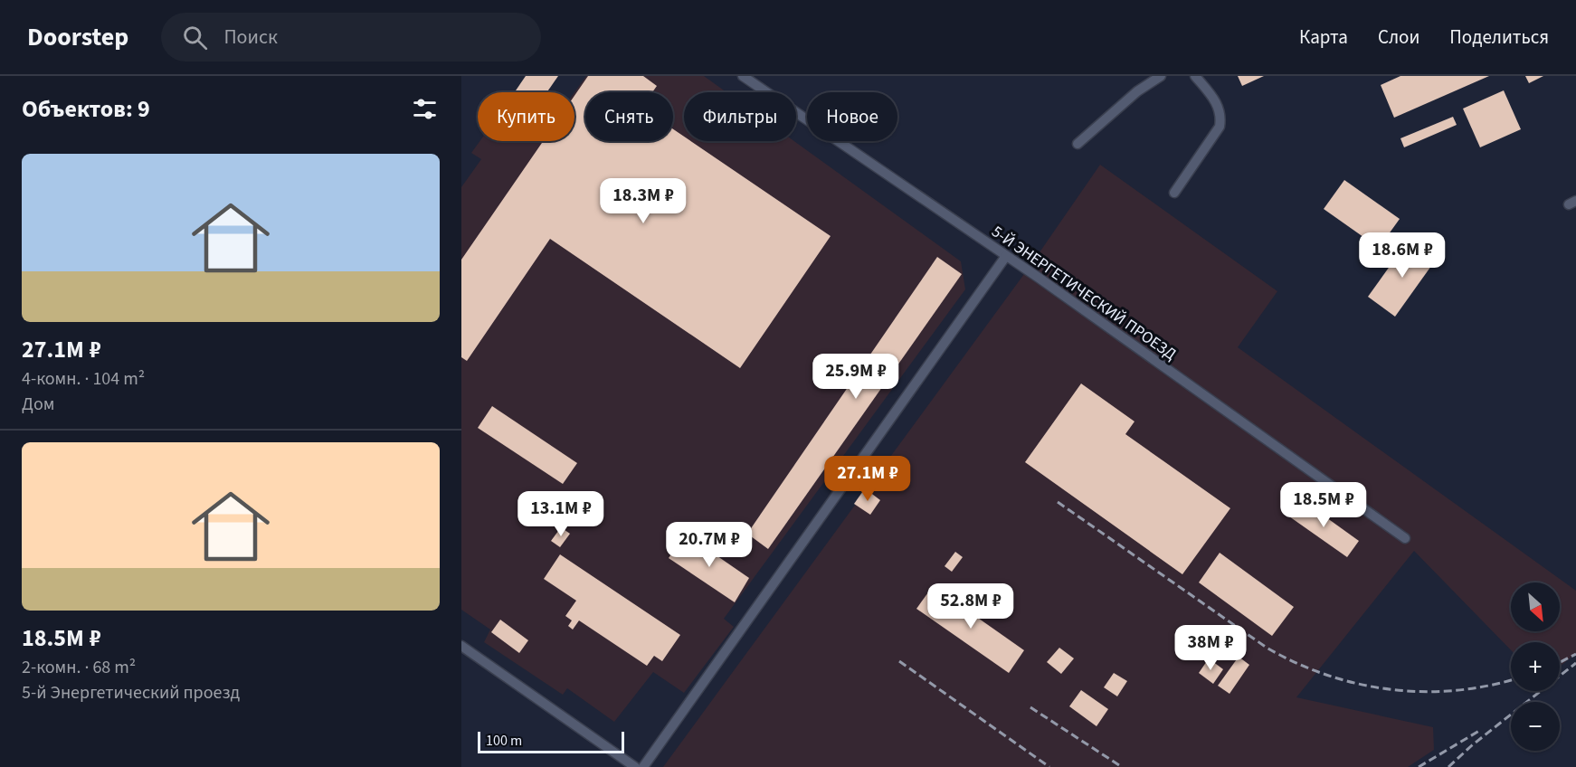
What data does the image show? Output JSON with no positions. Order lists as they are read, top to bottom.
{
  "streets": {
    "street": ["5-Й ЭНЕРГЕТИЧЕСКИЙ ПРОЕЗД"]
  },
  "scale_bar": "100 m",
  "north": "bottom right",
  "page": {
    "header": "Doorstep",
    "search": "Поиск",
    "nav": ["Карта", "Слои", "Поделиться"],
    "heading": "Объектов: 9",
    "chip": [
      "Купить",
      "Снять",
      "Фильтры",
      "Новое"
    ],
    "list": [
      {
        "name": "27.1M ₽",
        "note": "4-комн. · 104 m² · Дом"
      },
      {
        "name": "18.5M ₽",
        "note": "2-комн. · 68 m² · 5-й Энергетический проезд"
      }
    ],
    "price": [
      "18.3M ₽",
      "18.6M ₽",
      "25.9M ₽",
      "27.1M ₽",
      "18.5M ₽",
      "13.1M ₽",
      "20.7M ₽",
      "52.8M ₽",
      "38M ₽"
    ],
    "map_buttons": ["+", "−"],
    "scale": "100 m"
  }
}
